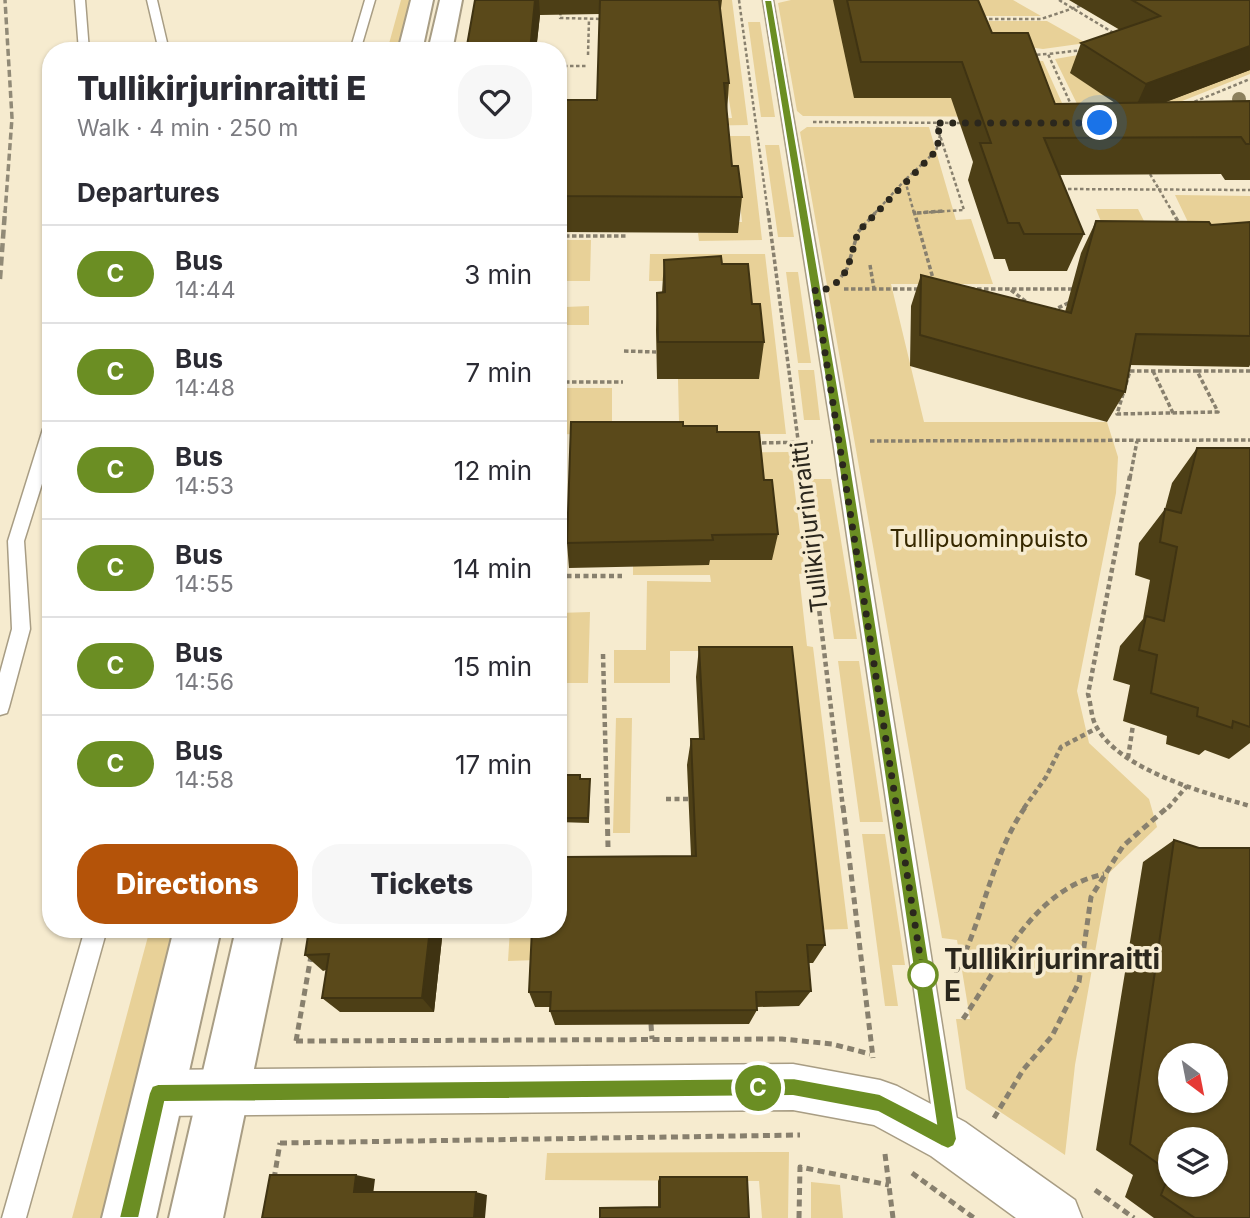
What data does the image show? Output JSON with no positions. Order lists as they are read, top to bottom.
{
  "streets": {
    "lane": ["Tullikirjurinraitti"]
  },
  "parks": ["Tullipuominpuisto"],
  "places": ["Tullikirjurinraitti E"],
  "lines": ["bus line C"],
  "north": "bottom right",
  "page": {
    "on_map": "C",
    "heading": [
      ["Tullikirjurinraitti E", "Walk · 4 min · 250 m"],
      "Departures"
    ],
    "list": [
      {
        "mark": "C",
        "name": "Bus",
        "note": "14:44",
        "value": "3 min"
      },
      {
        "mark": "C",
        "name": "Bus",
        "note": "14:48",
        "value": "7 min"
      },
      {
        "mark": "C",
        "name": "Bus",
        "note": "14:53",
        "value": "12 min"
      },
      {
        "mark": "C",
        "name": "Bus",
        "note": "14:55",
        "value": "14 min"
      },
      {
        "mark": "C",
        "name": "Bus",
        "note": "14:56",
        "value": "15 min"
      },
      {
        "mark": "C",
        "name": "Bus",
        "note": "14:58",
        "value": "17 min"
      }
    ],
    "buttons": ["Directions", "Tickets"]
  }
}
